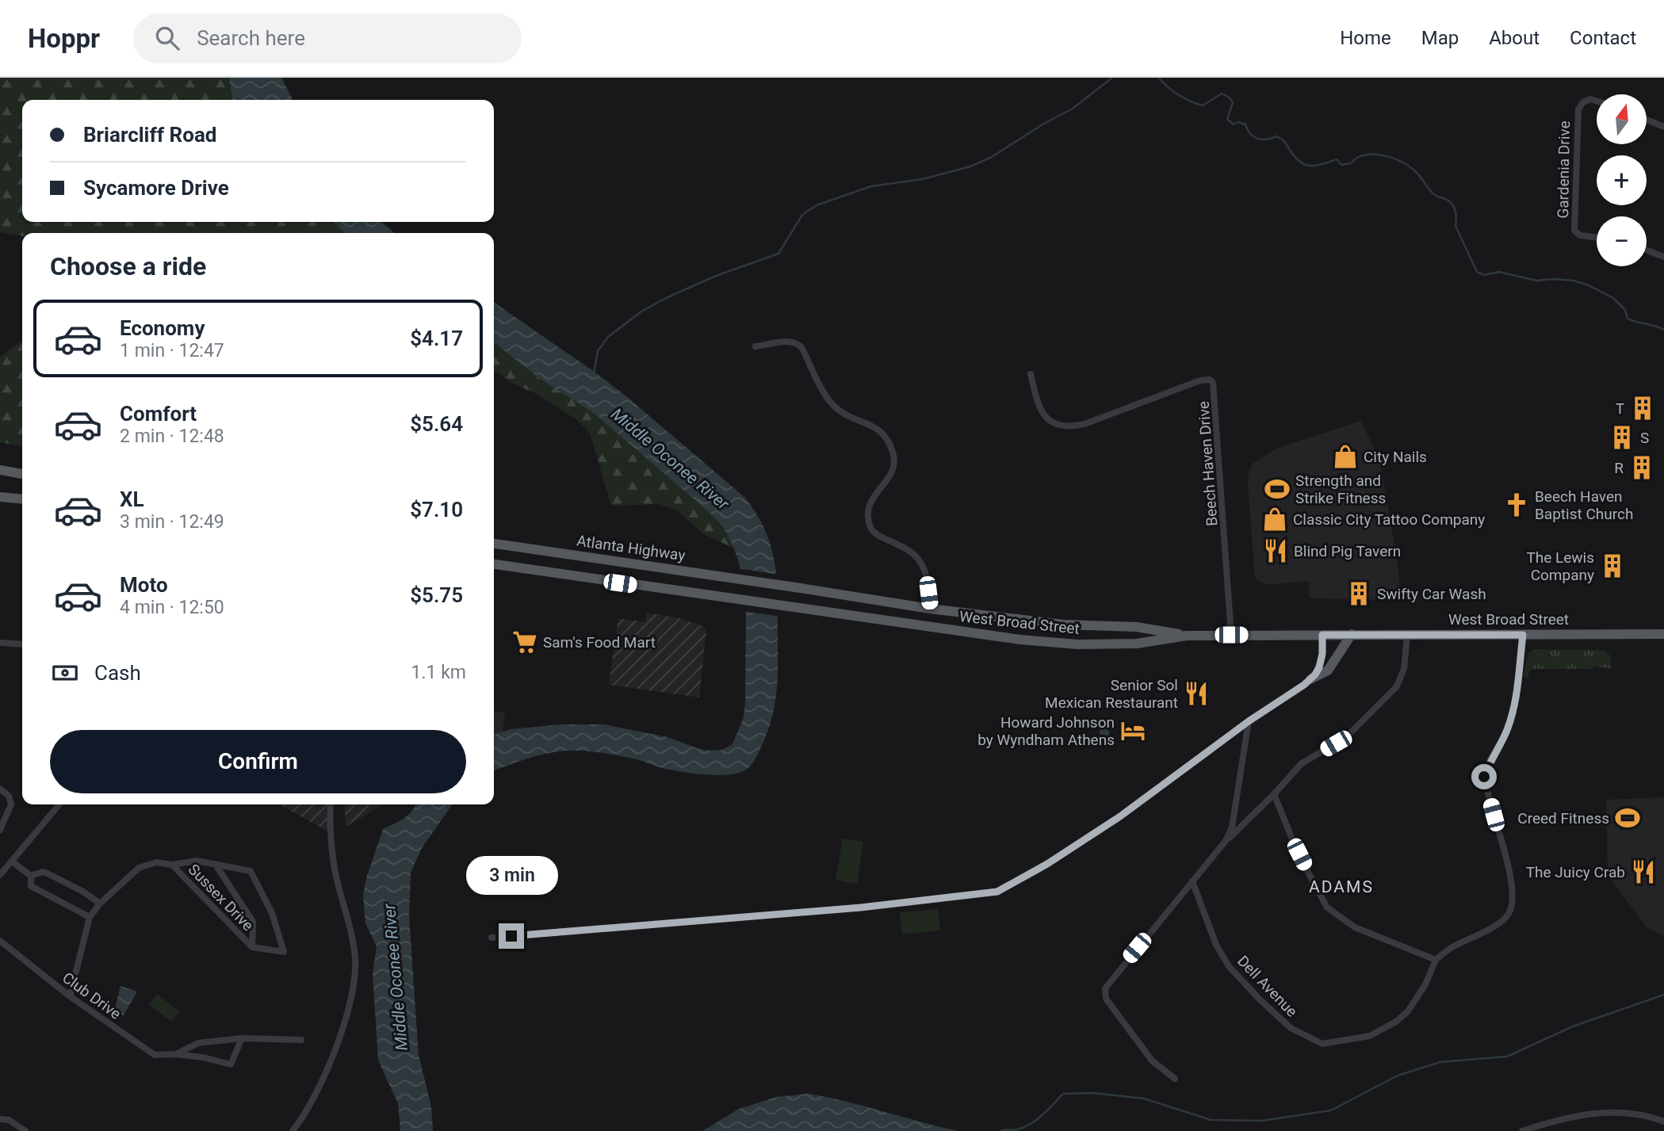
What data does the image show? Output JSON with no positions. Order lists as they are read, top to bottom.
{
  "streets": {
    "main road": ["Atlanta Highway", "West Broad Street"],
    "street": [
      "Gardenia Drive",
      "Beech Haven Drive",
      "Sussex Drive",
      "Dell Avenue",
      "Club Drive"
    ]
  },
  "crossings": [
    ["Beech Haven Drive", "West Broad Street"],
    ["Atlanta Highway", "West Broad Street"]
  ],
  "districts": ["ADAMS"],
  "water": ["Middle Oconee River"],
  "places": {
    "building": [
      "T",
      "S",
      "R",
      "The Lewis Company",
      "Swifty Car Wash"
    ],
    "shop": ["City Nails", "Classic City Tattoo Company"],
    "sports": ["Strength and Strike Fitness", "Creed Fitness"],
    "church": ["Beech Haven Baptist Church"],
    "restaurant": ["Blind Pig Tavern", "Senior Sol Mexican Restaurant", "The Juicy Crab"],
    "supermarket": ["Sam's Food Mart"],
    "hotel": ["Howard Johnson by Wyndham Athens"]
  },
  "north": "top",
  "page": {
    "header": "Hoppr",
    "search": "Search here",
    "nav": [
      "Home",
      "Map",
      "About",
      "Contact"
    ],
    "map_buttons": ["+", "−"],
    "banner": ["Briarcliff Road", "Sycamore Drive"],
    "heading": "Choose a ride",
    "list": [
      {
        "name": "Economy",
        "note": "1 min · 12:47",
        "value": "$4.17"
      },
      {
        "name": "Comfort",
        "note": "2 min · 12:48",
        "value": "$5.64"
      },
      {
        "name": "XL",
        "note": "3 min · 12:49",
        "value": "$7.10"
      },
      {
        "name": "Moto",
        "note": "4 min · 12:50",
        "value": "$5.75"
      }
    ],
    "pay": ["Cash", "1.1 km"],
    "buttons": "Confirm",
    "bubble": "3 min"
  }
}
